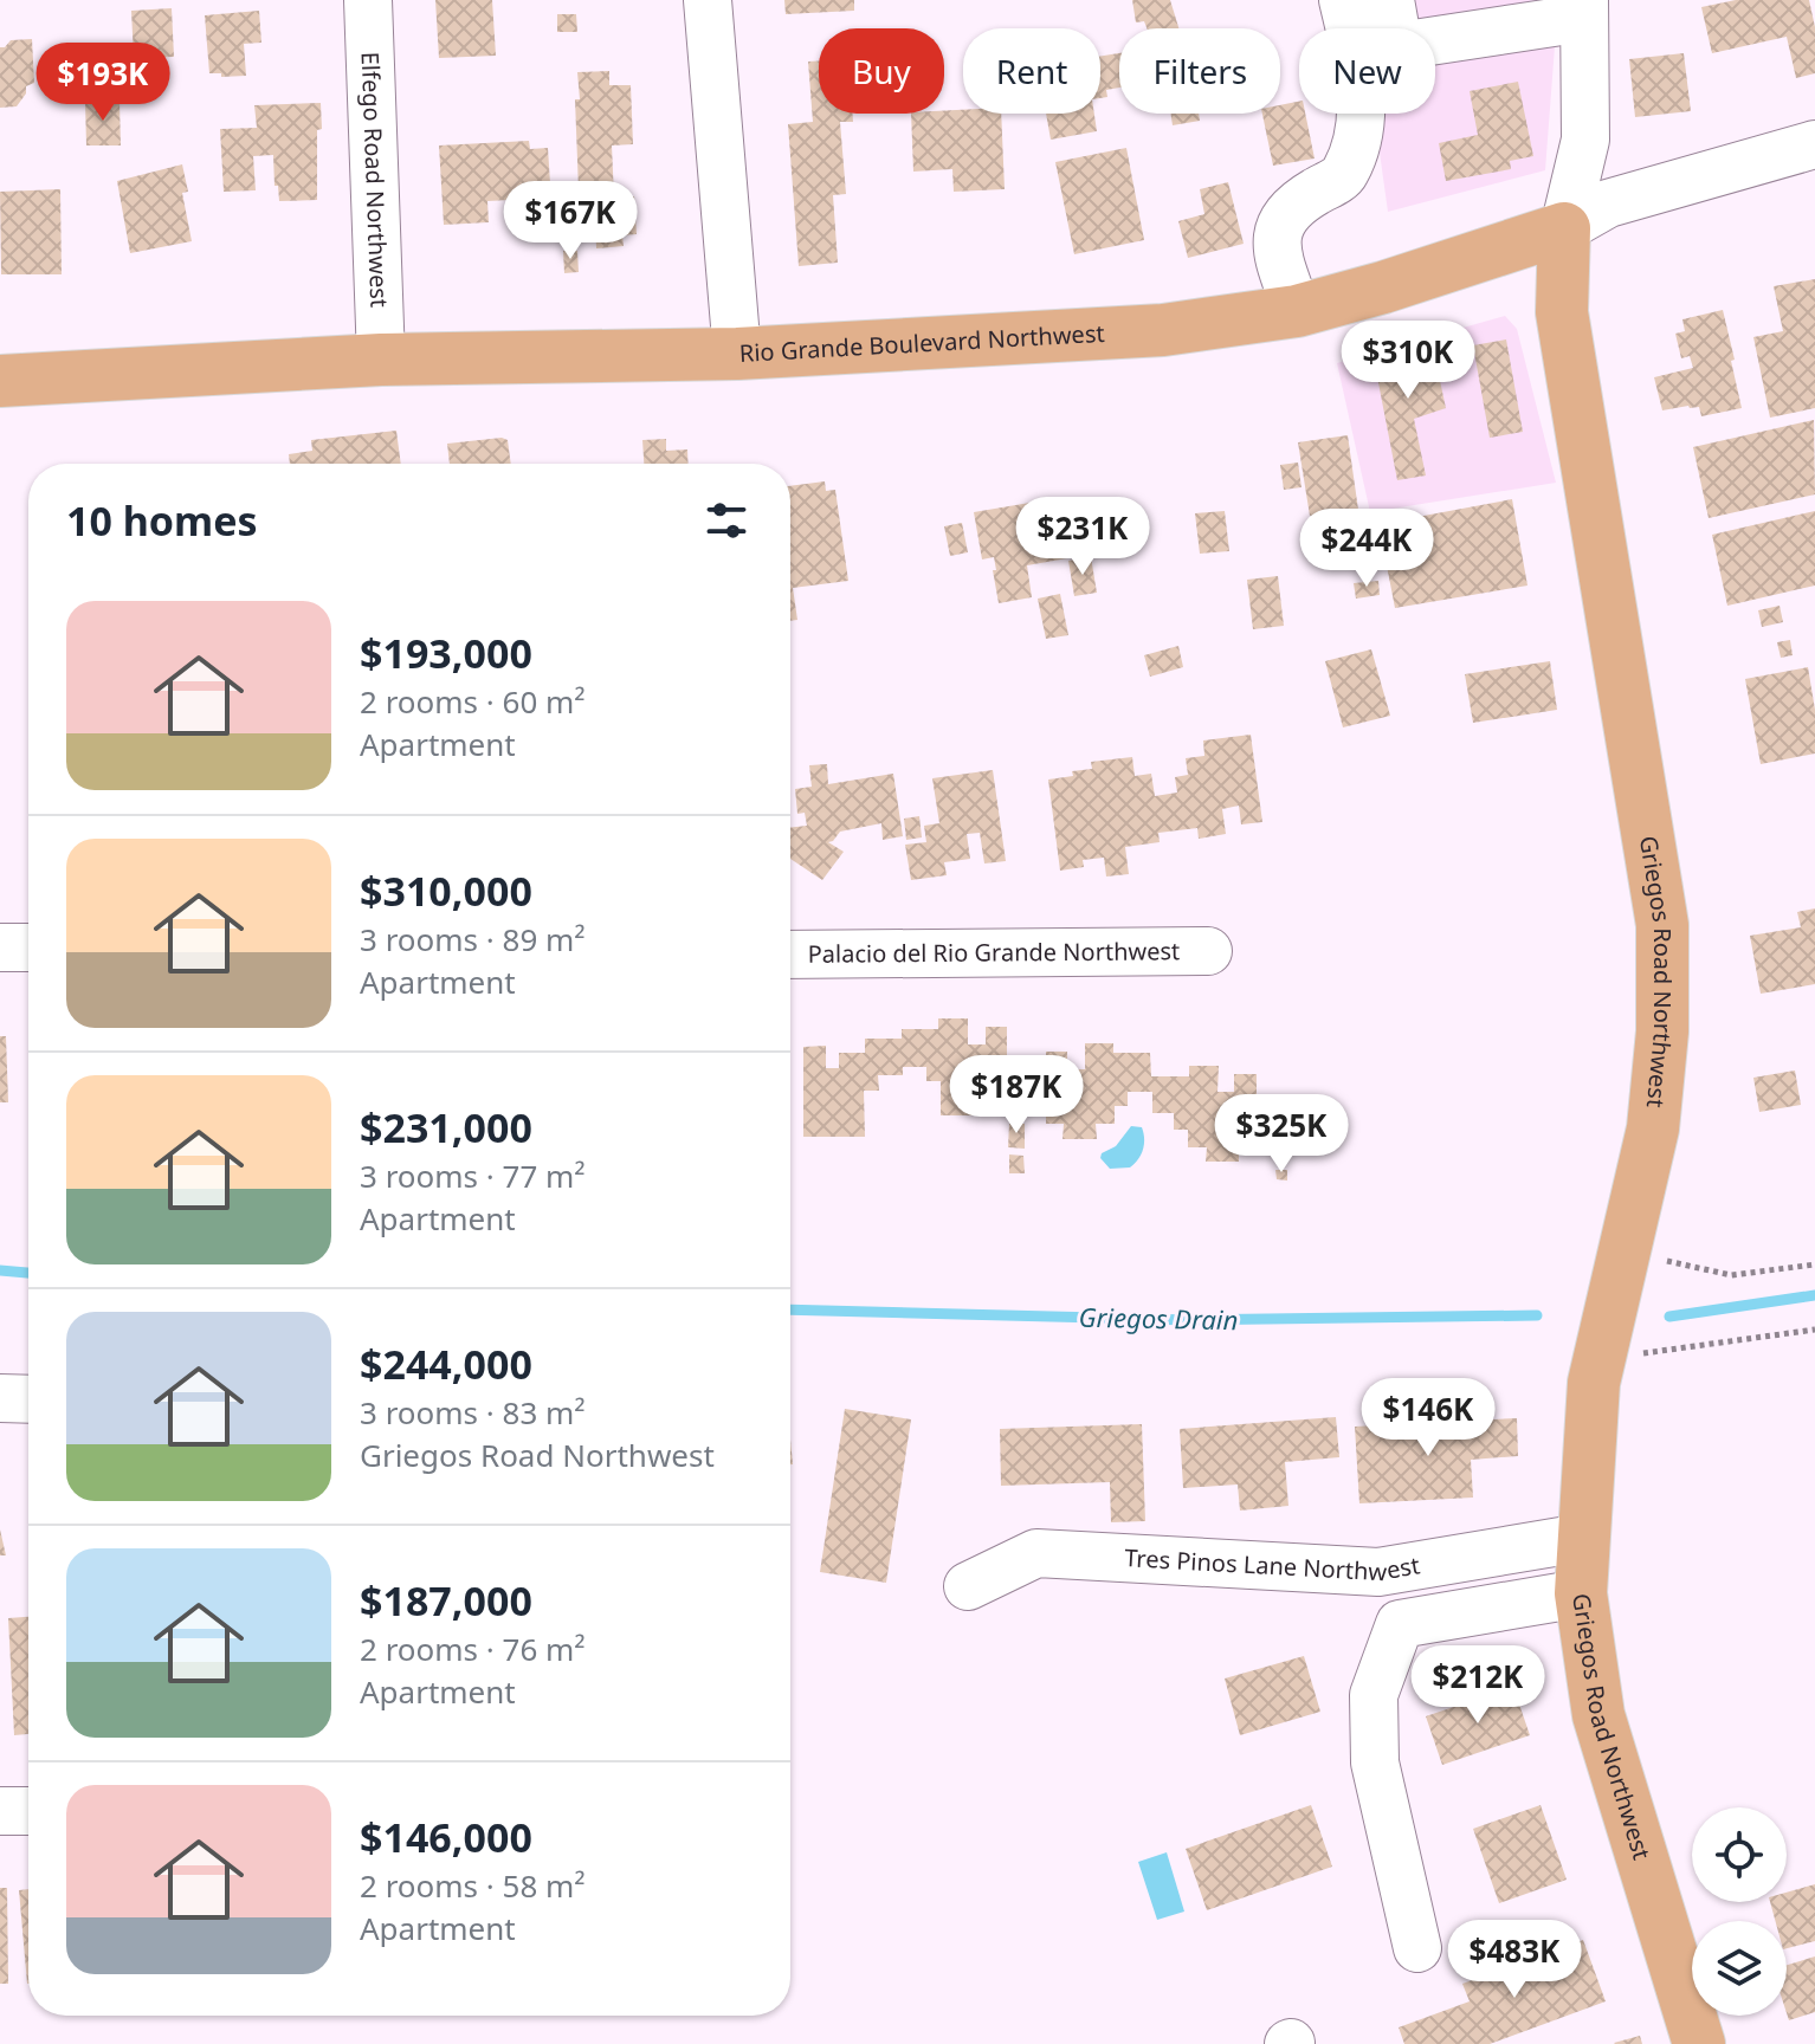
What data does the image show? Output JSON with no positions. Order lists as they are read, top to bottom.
{
  "streets": {
    "main road": ["Rio Grande Boulevard Northwest", "Griegos Road Northwest"],
    "street": ["Elfego Road Northwest", "Palacio del Rio Grande Northwest", "Tres Pinos Lane Northwest"]
  },
  "crossings": [
    ["Elfego Road Northwest", "Rio Grande Boulevard Northwest"],
    ["Rio Grande Boulevard Northwest", "Griegos Road Northwest"],
    ["Griegos Road Northwest", "Tres Pinos Lane Northwest"]
  ],
  "water": ["Griegos Drain"],
  "page": {
    "chip": [
      "Buy",
      "Rent",
      "Filters",
      "New"
    ],
    "price": [
      "$193K",
      "$167K",
      "$310K",
      "$231K",
      "$244K",
      "$187K",
      "$325K",
      "$146K",
      "$212K",
      "$483K"
    ],
    "heading": "10 homes",
    "list": [
      {
        "name": "$193,000",
        "note": "2 rooms · 60 m² · Apartment"
      },
      {
        "name": "$310,000",
        "note": "3 rooms · 89 m² · Apartment"
      },
      {
        "name": "$231,000",
        "note": "3 rooms · 77 m² · Apartment"
      },
      {
        "name": "$244,000",
        "note": "3 rooms · 83 m² · Griegos Road Northwest"
      },
      {
        "name": "$187,000",
        "note": "2 rooms · 76 m² · Apartment"
      },
      {
        "name": "$146,000",
        "note": "2 rooms · 58 m² · Apartment"
      }
    ]
  }
}
